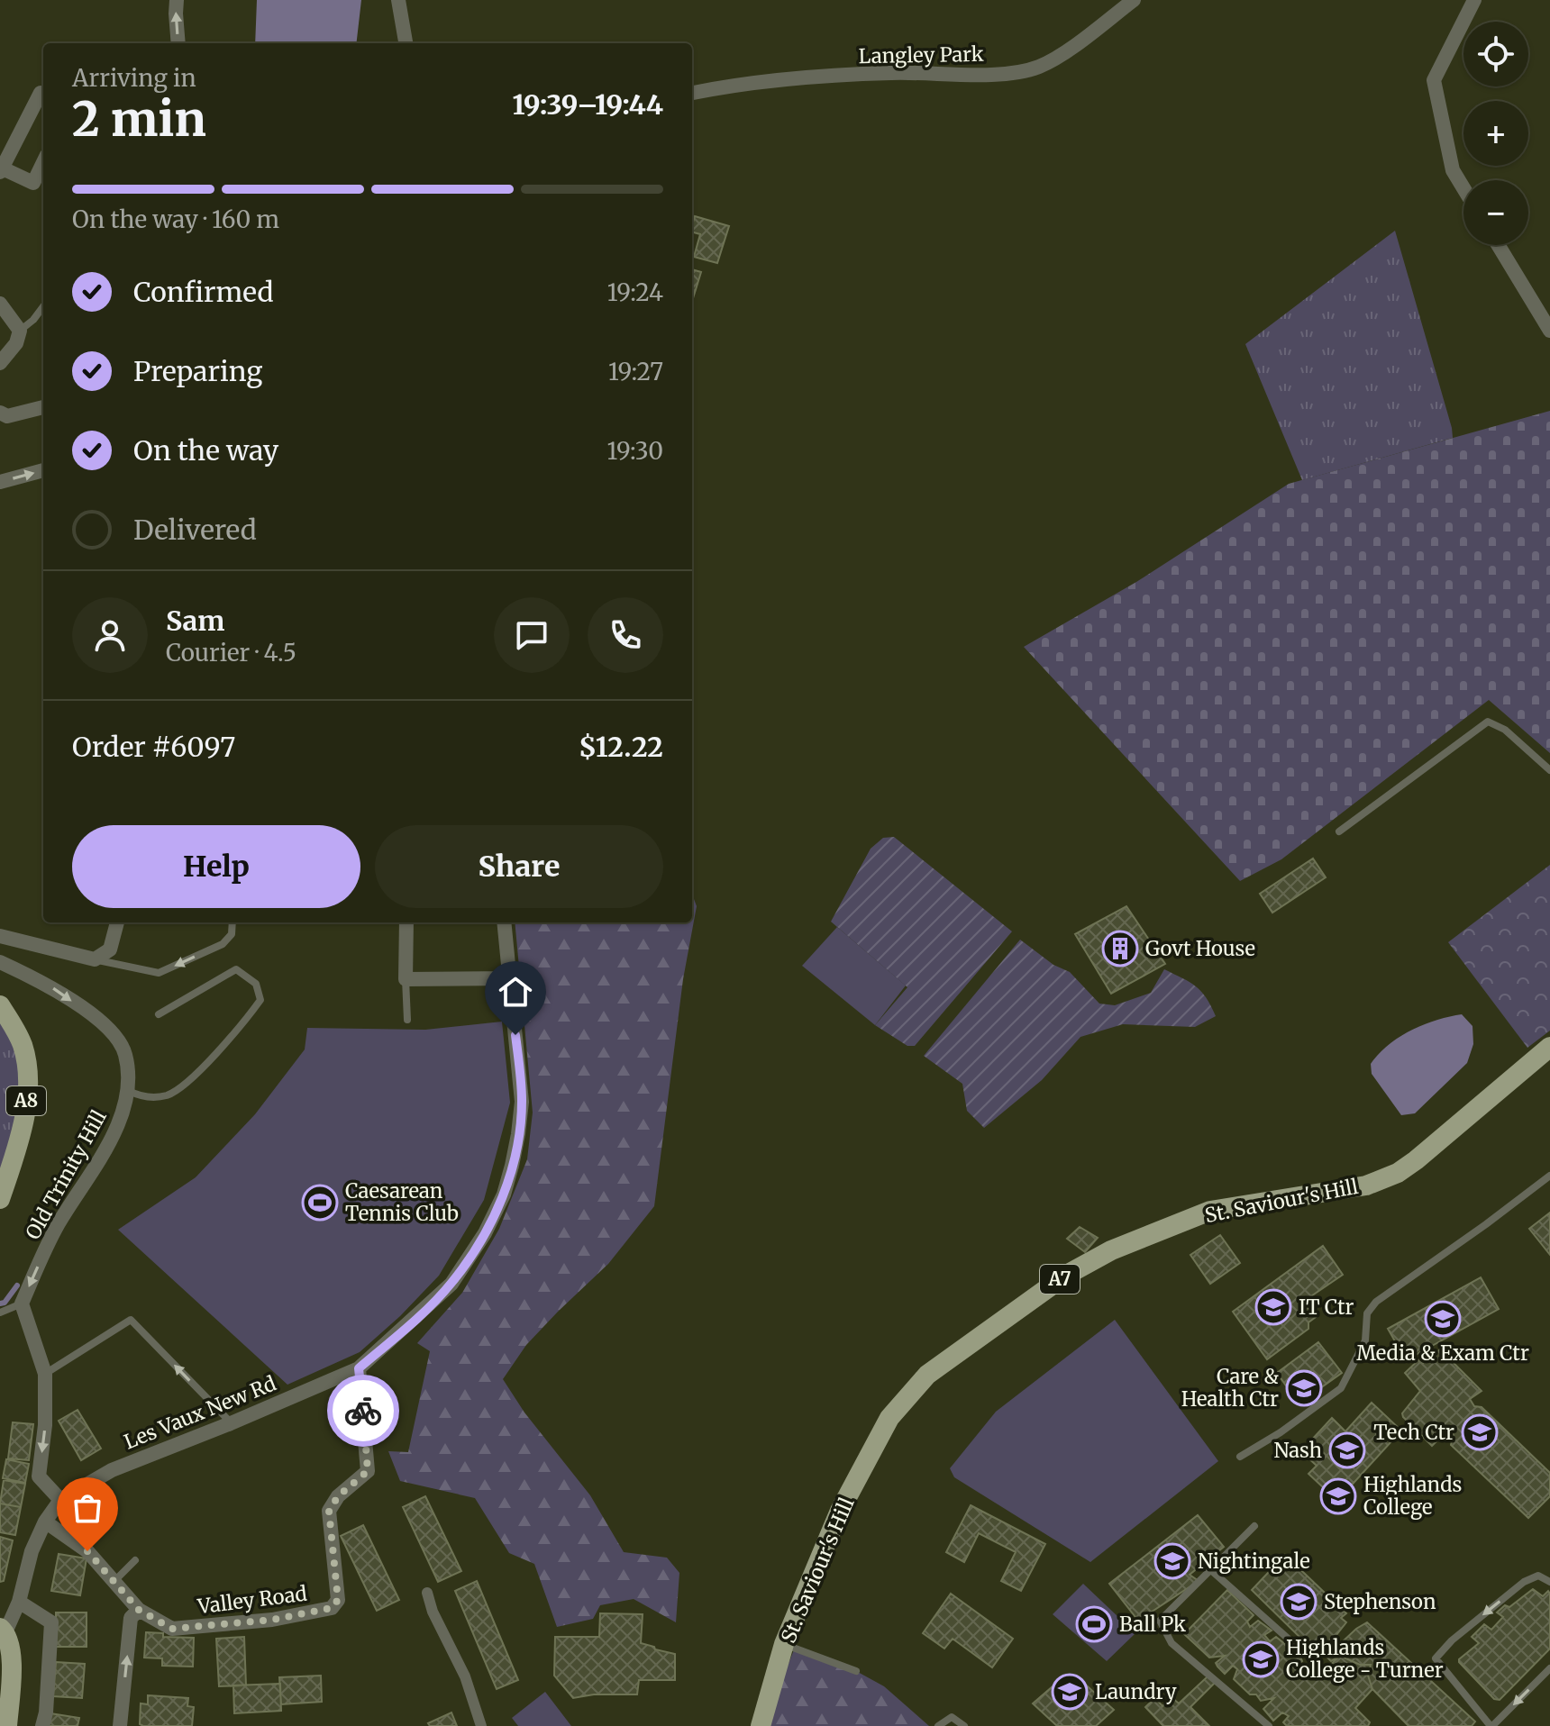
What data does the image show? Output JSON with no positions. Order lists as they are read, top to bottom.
{
  "streets": {
    "main road": ["A8", "St. Saviour's Hill", "A7"],
    "street": [
      "Langley Park",
      "Old Trinity Hill",
      "Les Vaux New Rd",
      "Valley Road"
    ]
  },
  "crossings": [
    ["Les Vaux New Rd", "Valley Road"]
  ],
  "places": {
    "building": ["Govt House"],
    "sports": ["Caesarean Tennis Club", "Ball Pk"],
    "school or university": [
      "IT Ctr",
      "Media & Exam Ctr",
      "Care & Health Ctr",
      "Tech Ctr",
      "Nash",
      "Highlands College",
      "Nightingale",
      "Stephenson",
      "Highlands College - Turner",
      "Laundry"
    ]
  },
  "page": {
    "map_buttons": ["+", "−"],
    "heading": ["2 min", "Arriving in", "19:39–19:44"],
    "panel": [
      "Sam",
      "Courier · 4.5",
      "Order #6097",
      "$12.22"
    ],
    "bar": "On the way · 160 m",
    "list": [
      ["Confirmed", "19:24"],
      ["Preparing", "19:27"],
      ["On the way", "19:30"],
      "Delivered"
    ],
    "buttons": ["Help", "Share"]
  }
}
